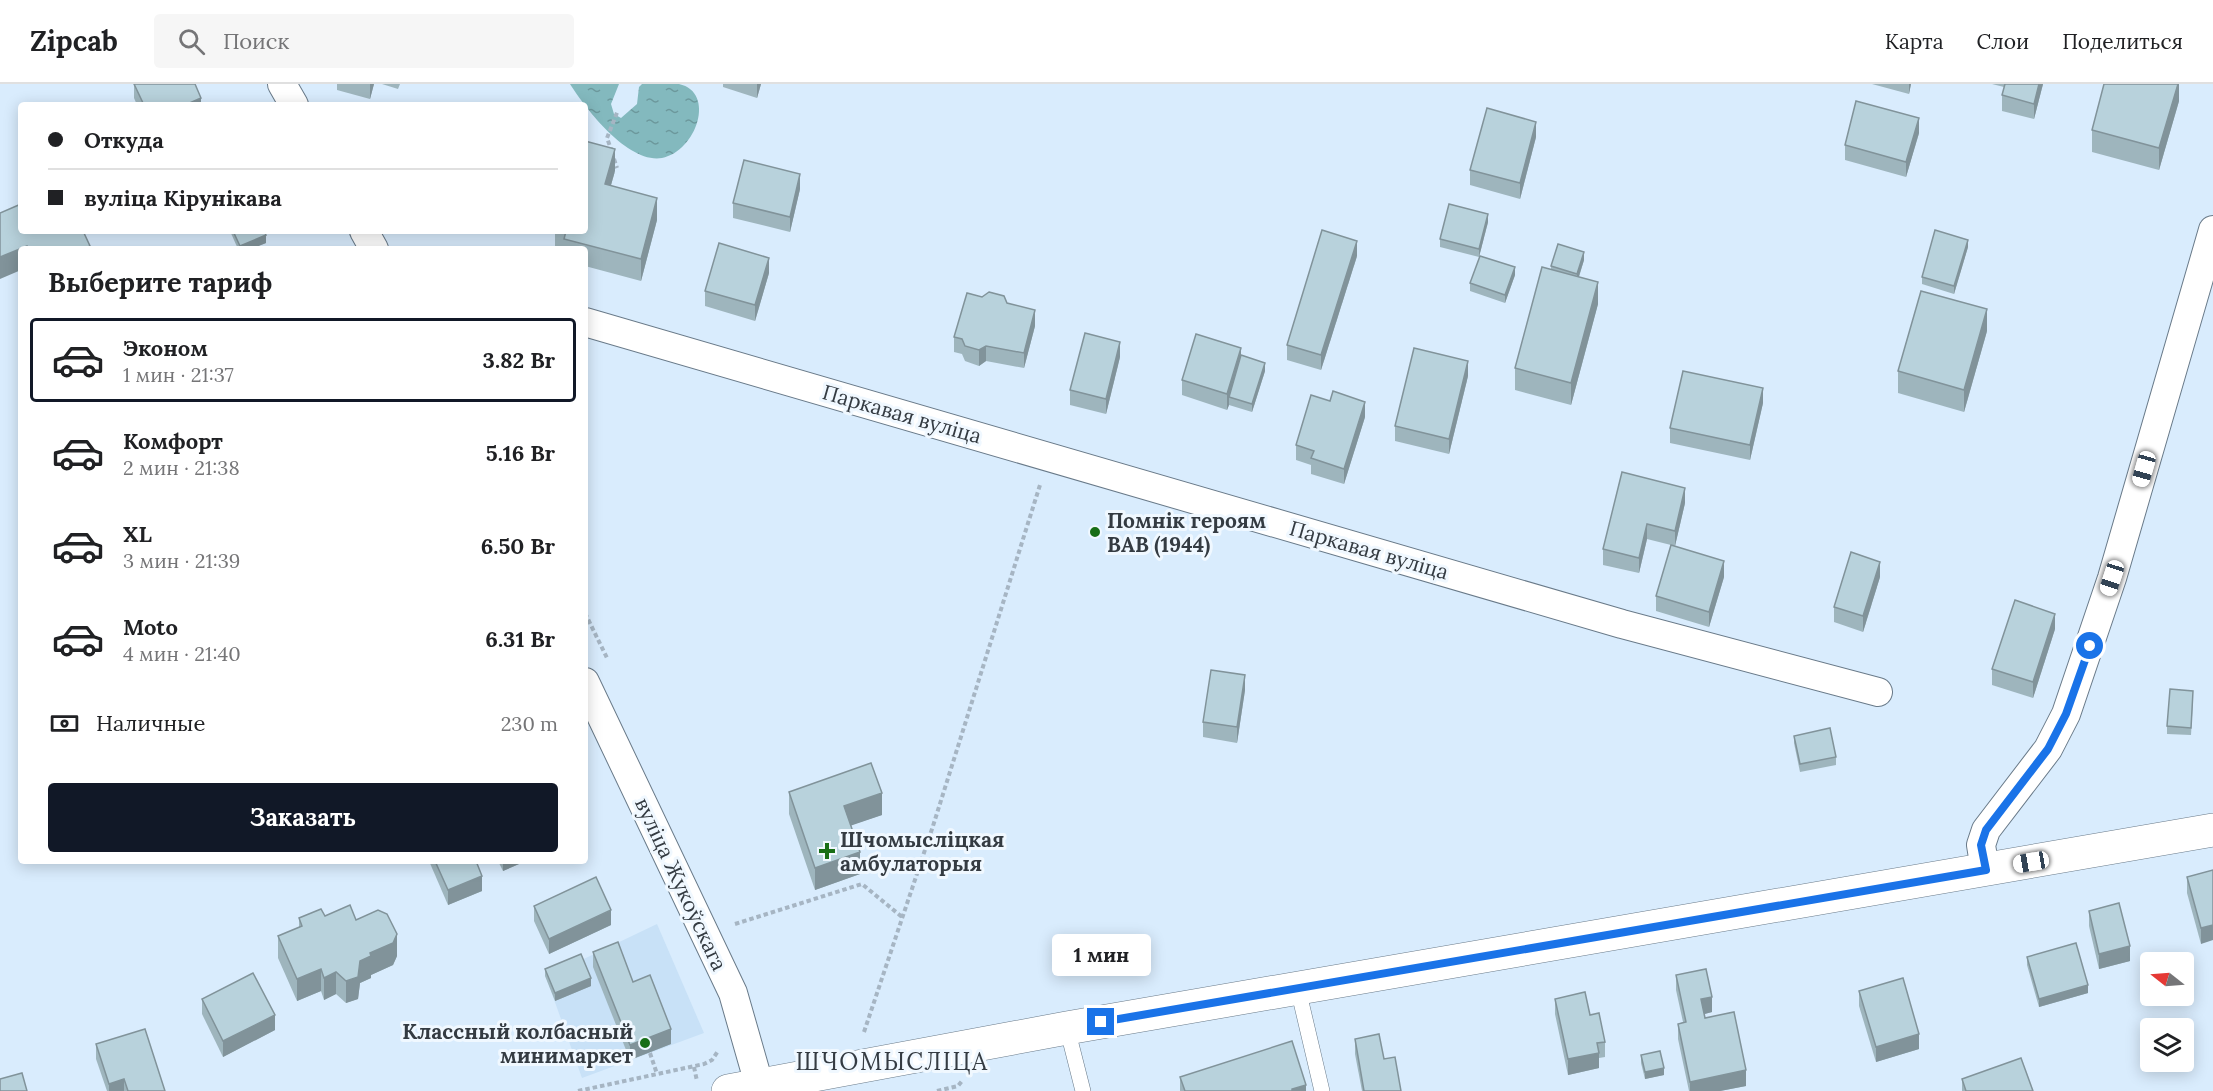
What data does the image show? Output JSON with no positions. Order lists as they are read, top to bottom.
{
  "streets": {
    "street": ["Паркавая вуліца", "вуліца Жукоўскага"]
  },
  "districts": ["ШЧОМЫСЛІЦА"],
  "places": {
    "other": ["Помнік героям ВАВ (1944)", "Классный колбасный минимаркет"],
    "health": ["Шчомысліцкая амбулаторыя"]
  },
  "north": "left",
  "page": {
    "header": "Zipcab",
    "search": "Поиск",
    "nav": ["Карта", "Слои", "Поделиться"],
    "banner": ["Откуда", "вуліца Кірунікава"],
    "heading": "Выберите тариф",
    "list": [
      {
        "name": "Эконом",
        "note": "1 мин · 21:37",
        "value": "3.82 Br"
      },
      {
        "name": "Комфорт",
        "note": "2 мин · 21:38",
        "value": "5.16 Br"
      },
      {
        "name": "XL",
        "note": "3 мин · 21:39",
        "value": "6.50 Br"
      },
      {
        "name": "Moto",
        "note": "4 мин · 21:40",
        "value": "6.31 Br"
      }
    ],
    "pay": ["Наличные", "230 m"],
    "buttons": "Заказать",
    "bubble": "1 мин"
  }
}
